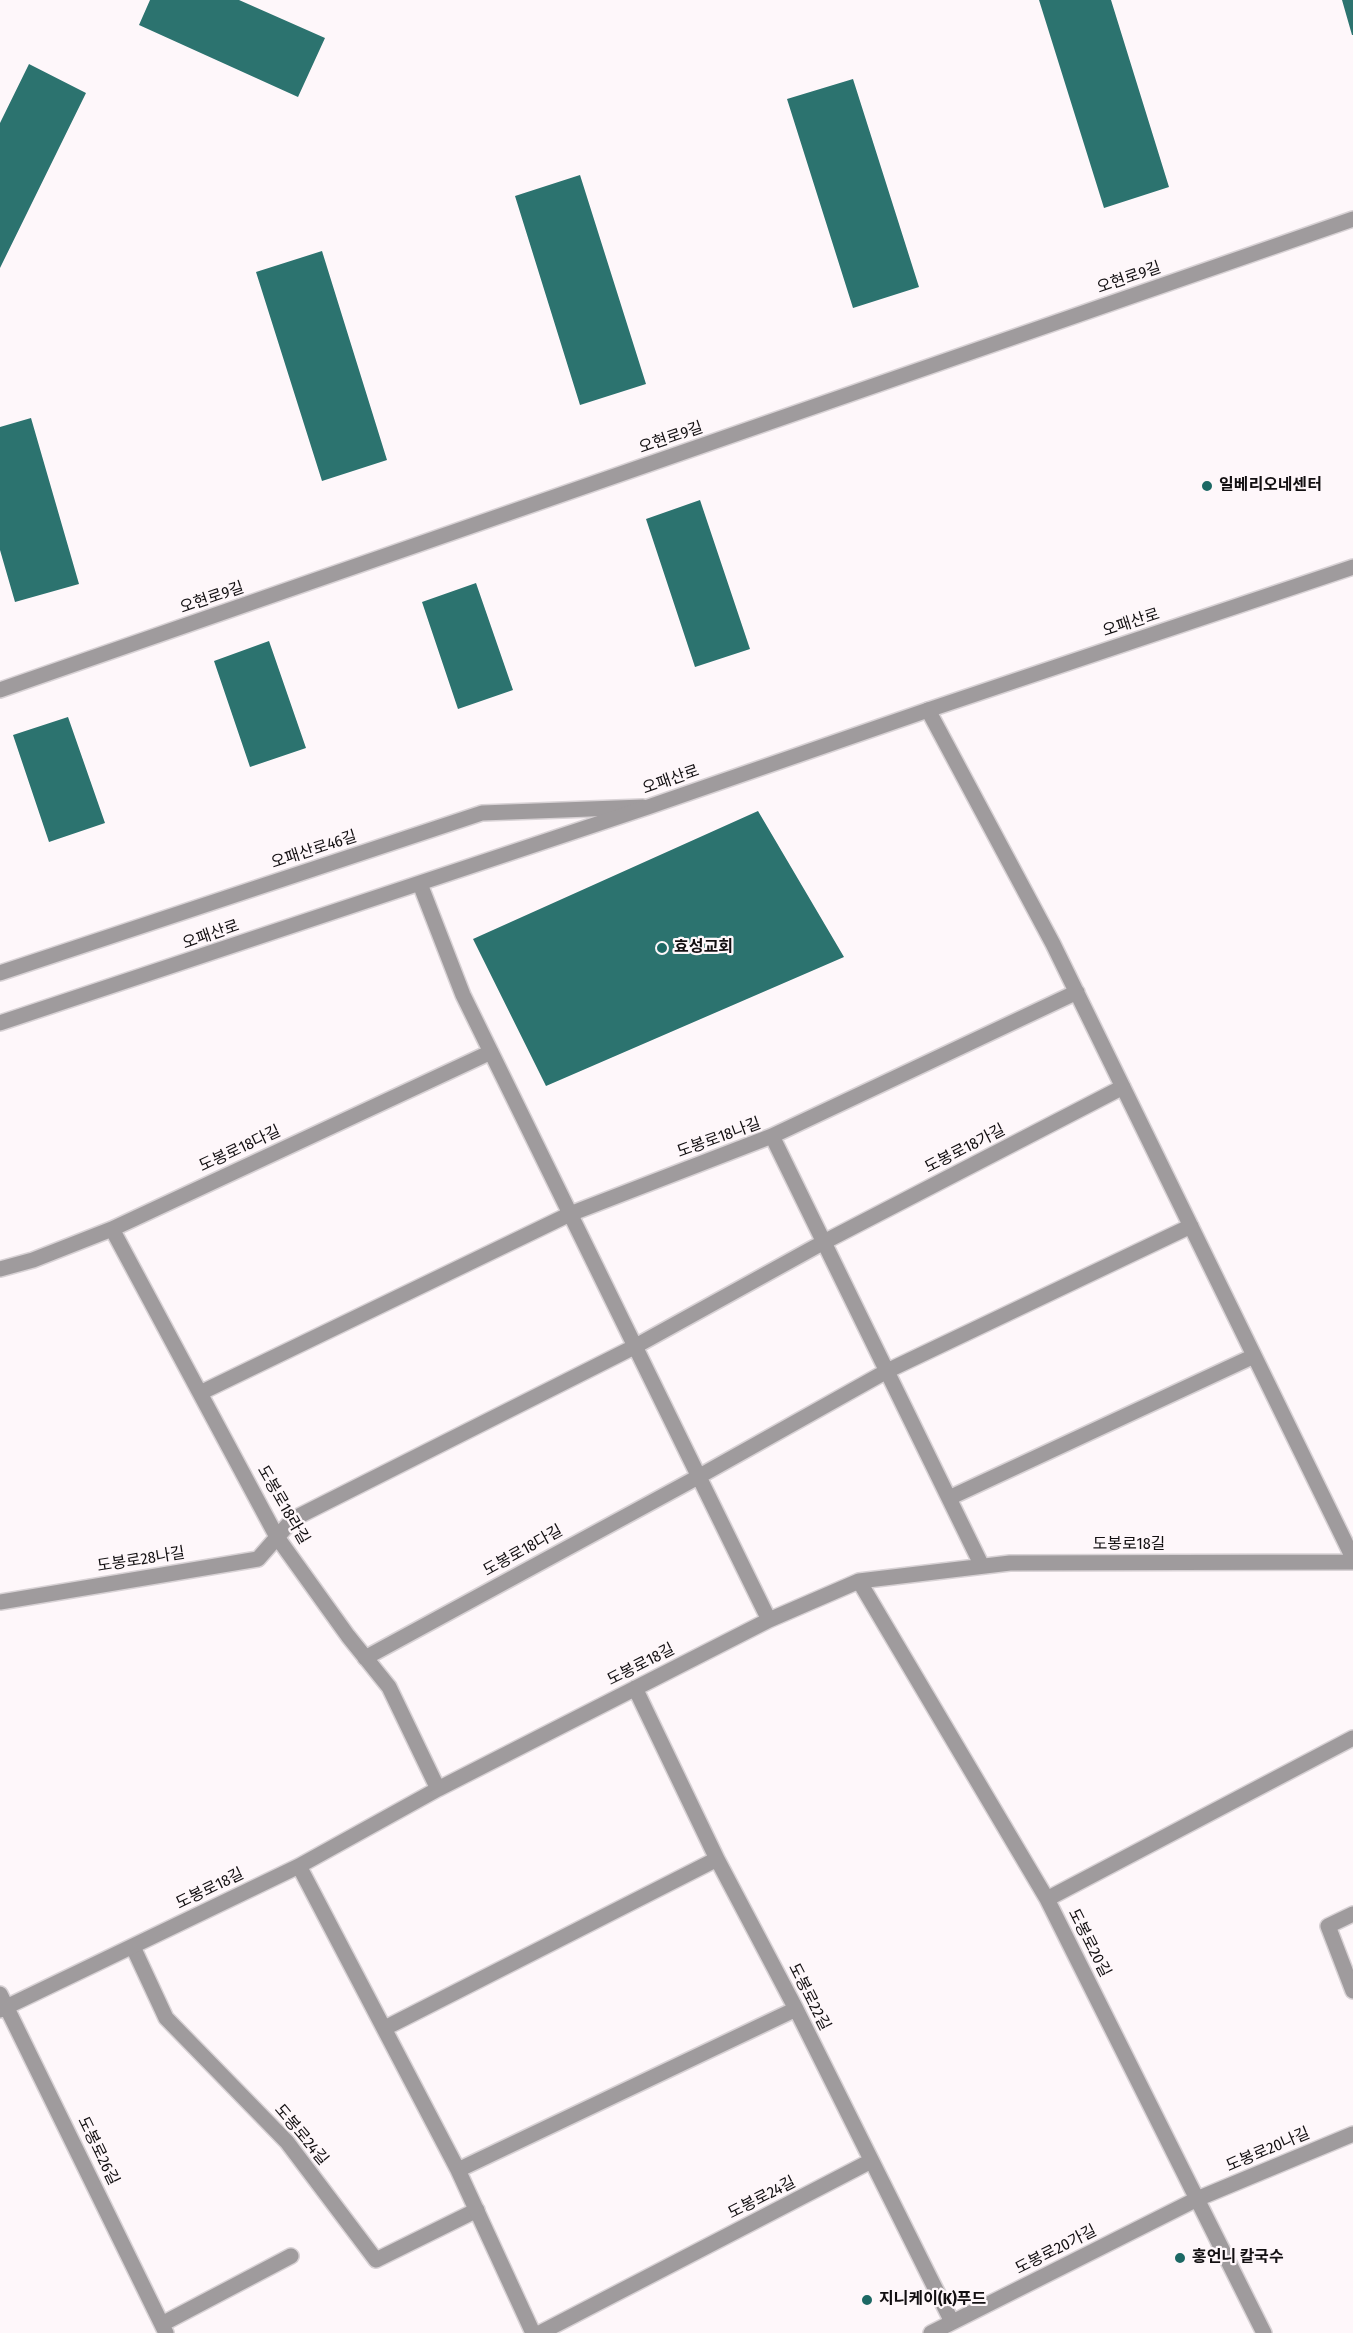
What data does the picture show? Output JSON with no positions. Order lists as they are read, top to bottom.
{
  "streets": {
    "street": [
      "오현로9길",
      "오패산로",
      "오패산로46길",
      "도봉로18나길",
      "도봉로18다길",
      "도봉로18가길",
      "도봉로18라길",
      "도봉로18길",
      "도봉로28나길",
      "도봉로20길",
      "도봉로22길",
      "도봉로24길",
      "도봉로20나길",
      "도봉로26길",
      "도봉로20가길"
    ]
  },
  "crossings": [
    ["오패산로", "오패산로46길"],
    ["도봉로18나길", "도봉로18가길"],
    ["도봉로18나길", "도봉로18길"],
    ["도봉로18다길", "도봉로18라길"],
    ["도봉로18라길", "도봉로18길"],
    ["도봉로18라길", "도봉로28나길"],
    ["도봉로18길", "도봉로20길"],
    ["도봉로18길", "도봉로22길"],
    ["도봉로18길", "도봉로24길"],
    ["도봉로18길", "도봉로26길"],
    ["도봉로20길", "도봉로20나길"],
    ["도봉로20길", "도봉로20가길"],
    ["도봉로22길", "도봉로24길"],
    ["도봉로22길", "도봉로20가길"],
    ["도봉로20나길", "도봉로20가길"]
  ],
  "places": [
    "일베리오네센터",
    "효성교회",
    "홍언니 칼국수",
    "지니케이(K)푸드"
  ]
}
